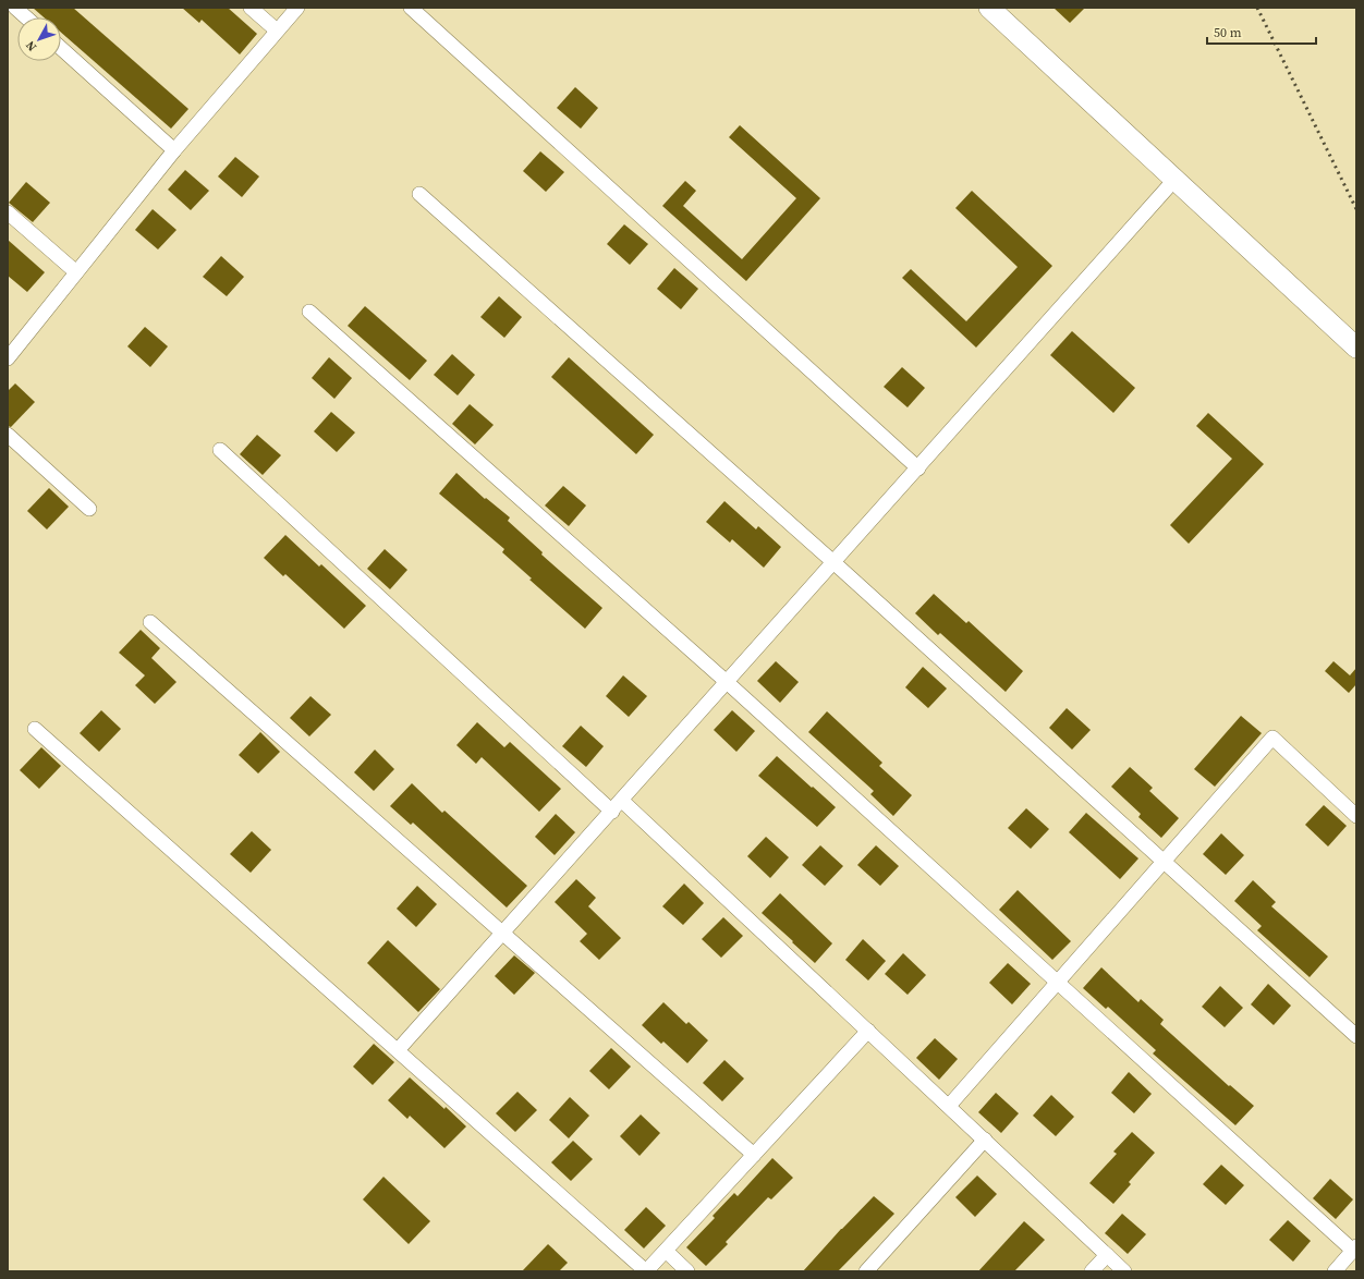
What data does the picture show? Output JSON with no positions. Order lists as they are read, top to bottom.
{
  "scale_bar": "50 m",
  "north": "bottom left"
}
